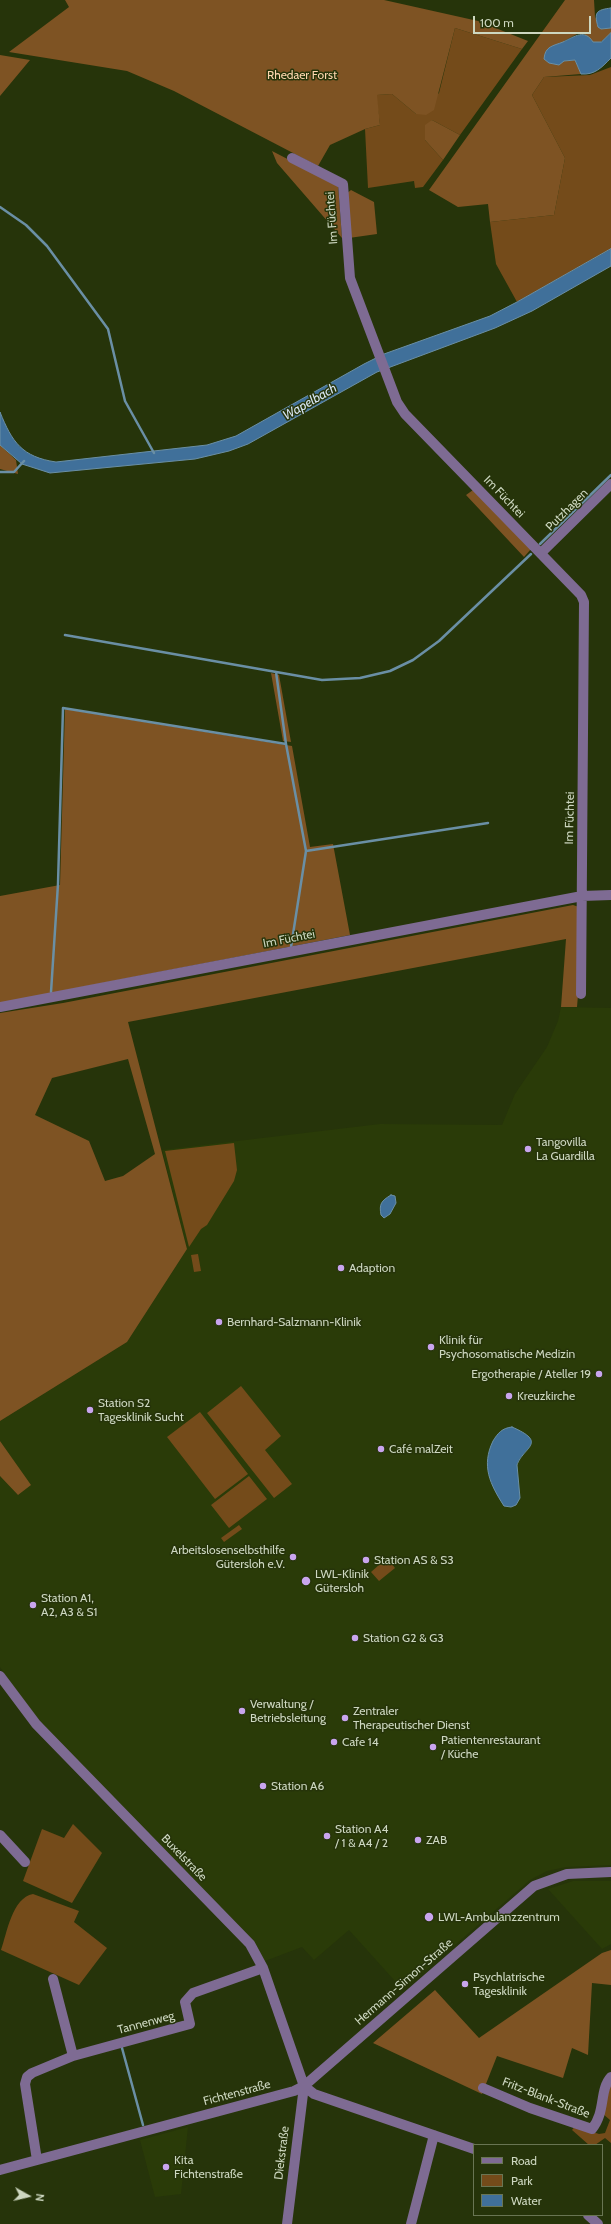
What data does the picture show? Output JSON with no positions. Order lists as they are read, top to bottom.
{
  "streets": {
    "street": [
      "Im Füchtei",
      "Putzhagen",
      "Buxelstraße",
      "Hermann-Simon-Straße",
      "Tannenweg",
      "Fichtenstraße",
      "Fritz-Blank-Straße",
      "Diekstraße"
    ]
  },
  "crossings": [
    ["Im Füchtei", "Putzhagen"],
    ["Buxelstraße", "Hermann-Simon-Straße"],
    ["Buxelstraße", "Tannenweg"],
    ["Buxelstraße", "Fichtenstraße"],
    ["Buxelstraße", "Diekstraße"],
    ["Hermann-Simon-Straße", "Fichtenstraße"],
    ["Hermann-Simon-Straße", "Diekstraße"],
    ["Tannenweg", "Fichtenstraße"],
    ["Fichtenstraße", "Diekstraße"]
  ],
  "water": ["Wapelbach"],
  "parks": ["Rhedaer Forst"],
  "places": [
    "Tangovilla La Guardilla",
    "Adaption",
    "Bernhard-Salzmann-Klinik",
    "Klinik für Psychosomatische Medizin",
    "Ergotherapie / Ateller 19",
    "Kreuzkirche",
    "Station S2 Tagesklinik Sucht",
    "Café malZeit",
    "Arbeitslosenselbsthilfe Gütersloh e.V.",
    "Station AS & S3",
    "LWL-Klinik Gütersloh",
    "Station A1, A2, A3 & S1",
    "Station G2 & G3",
    "Verwaltung / Betriebsleitung",
    "Zentraler Therapeutischer Dienst",
    "Cafe 14",
    "Patientenrestaurant / Küche",
    "Station A6",
    "Station A4 / 1 & A4 / 2",
    "ZAB",
    "LWL-Ambulanzzentrum",
    "Psychlatrische Tagesklinik",
    "Kita Fichtenstraße"
  ],
  "legend": ["Road", "Park", "Water"],
  "scale_bar": "100 m",
  "north": "right"
}
